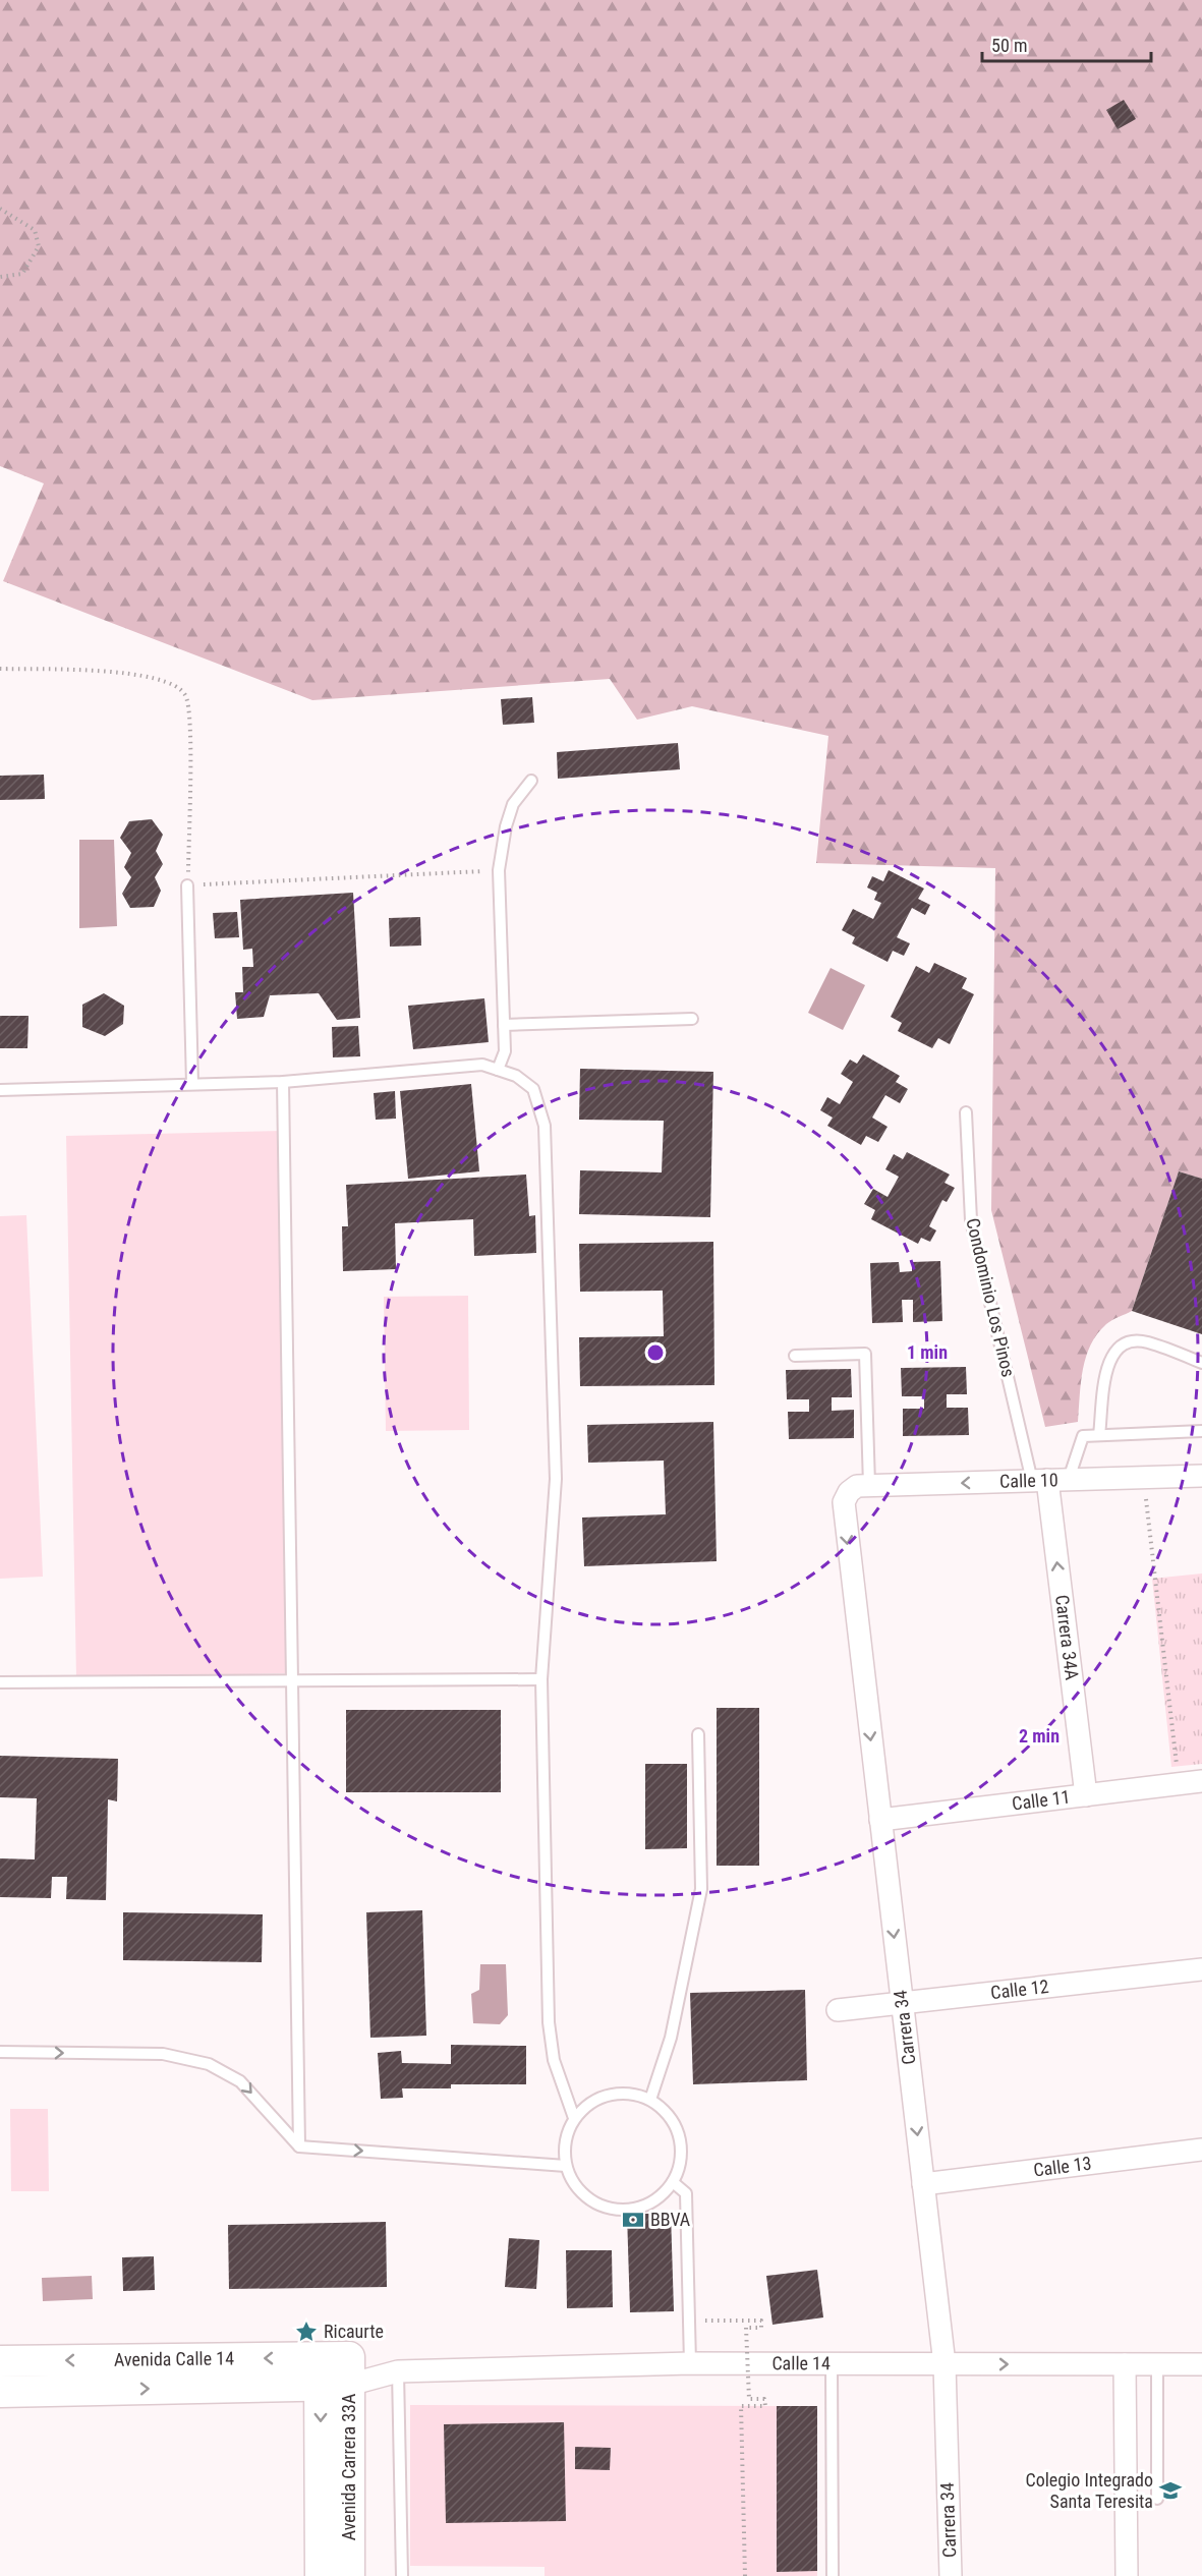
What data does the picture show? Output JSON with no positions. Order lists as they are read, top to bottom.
{
  "streets": {
    "main road": ["Avenida Calle 14", "Avenida Carrera 33A"],
    "street": [
      "Calle 10",
      "Carrera 34A",
      "Calle 11",
      "Calle 12",
      "Carrera 34",
      "Calle 13",
      "Calle 14"
    ],
    "lane": ["Condominio Los Pinos"]
  },
  "crossings": [
    ["Condominio Los Pinos", "Calle 10"],
    ["Condominio Los Pinos", "Carrera 34A"],
    ["Calle 10", "Carrera 34A"],
    ["Calle 10", "Carrera 34"],
    ["Carrera 34A", "Calle 11"],
    ["Calle 11", "Carrera 34"],
    ["Calle 12", "Carrera 34"],
    ["Carrera 34", "Calle 13"],
    ["Carrera 34", "Calle 14"],
    ["Avenida Calle 14", "Calle 14"],
    ["Avenida Calle 14", "Avenida Carrera 33A"],
    ["Calle 14", "Avenida Carrera 33A"]
  ],
  "one_way": ["Calle 10", "Carrera 34A", "Carrera 34"],
  "places": {
    "bank": ["BBVA"],
    "place": ["Ricaurte"],
    "school or university": ["Colegio Integrado Santa Teresita"]
  },
  "scale_bar": "50 m",
  "rings": ["1 min", "2 min"]
}
